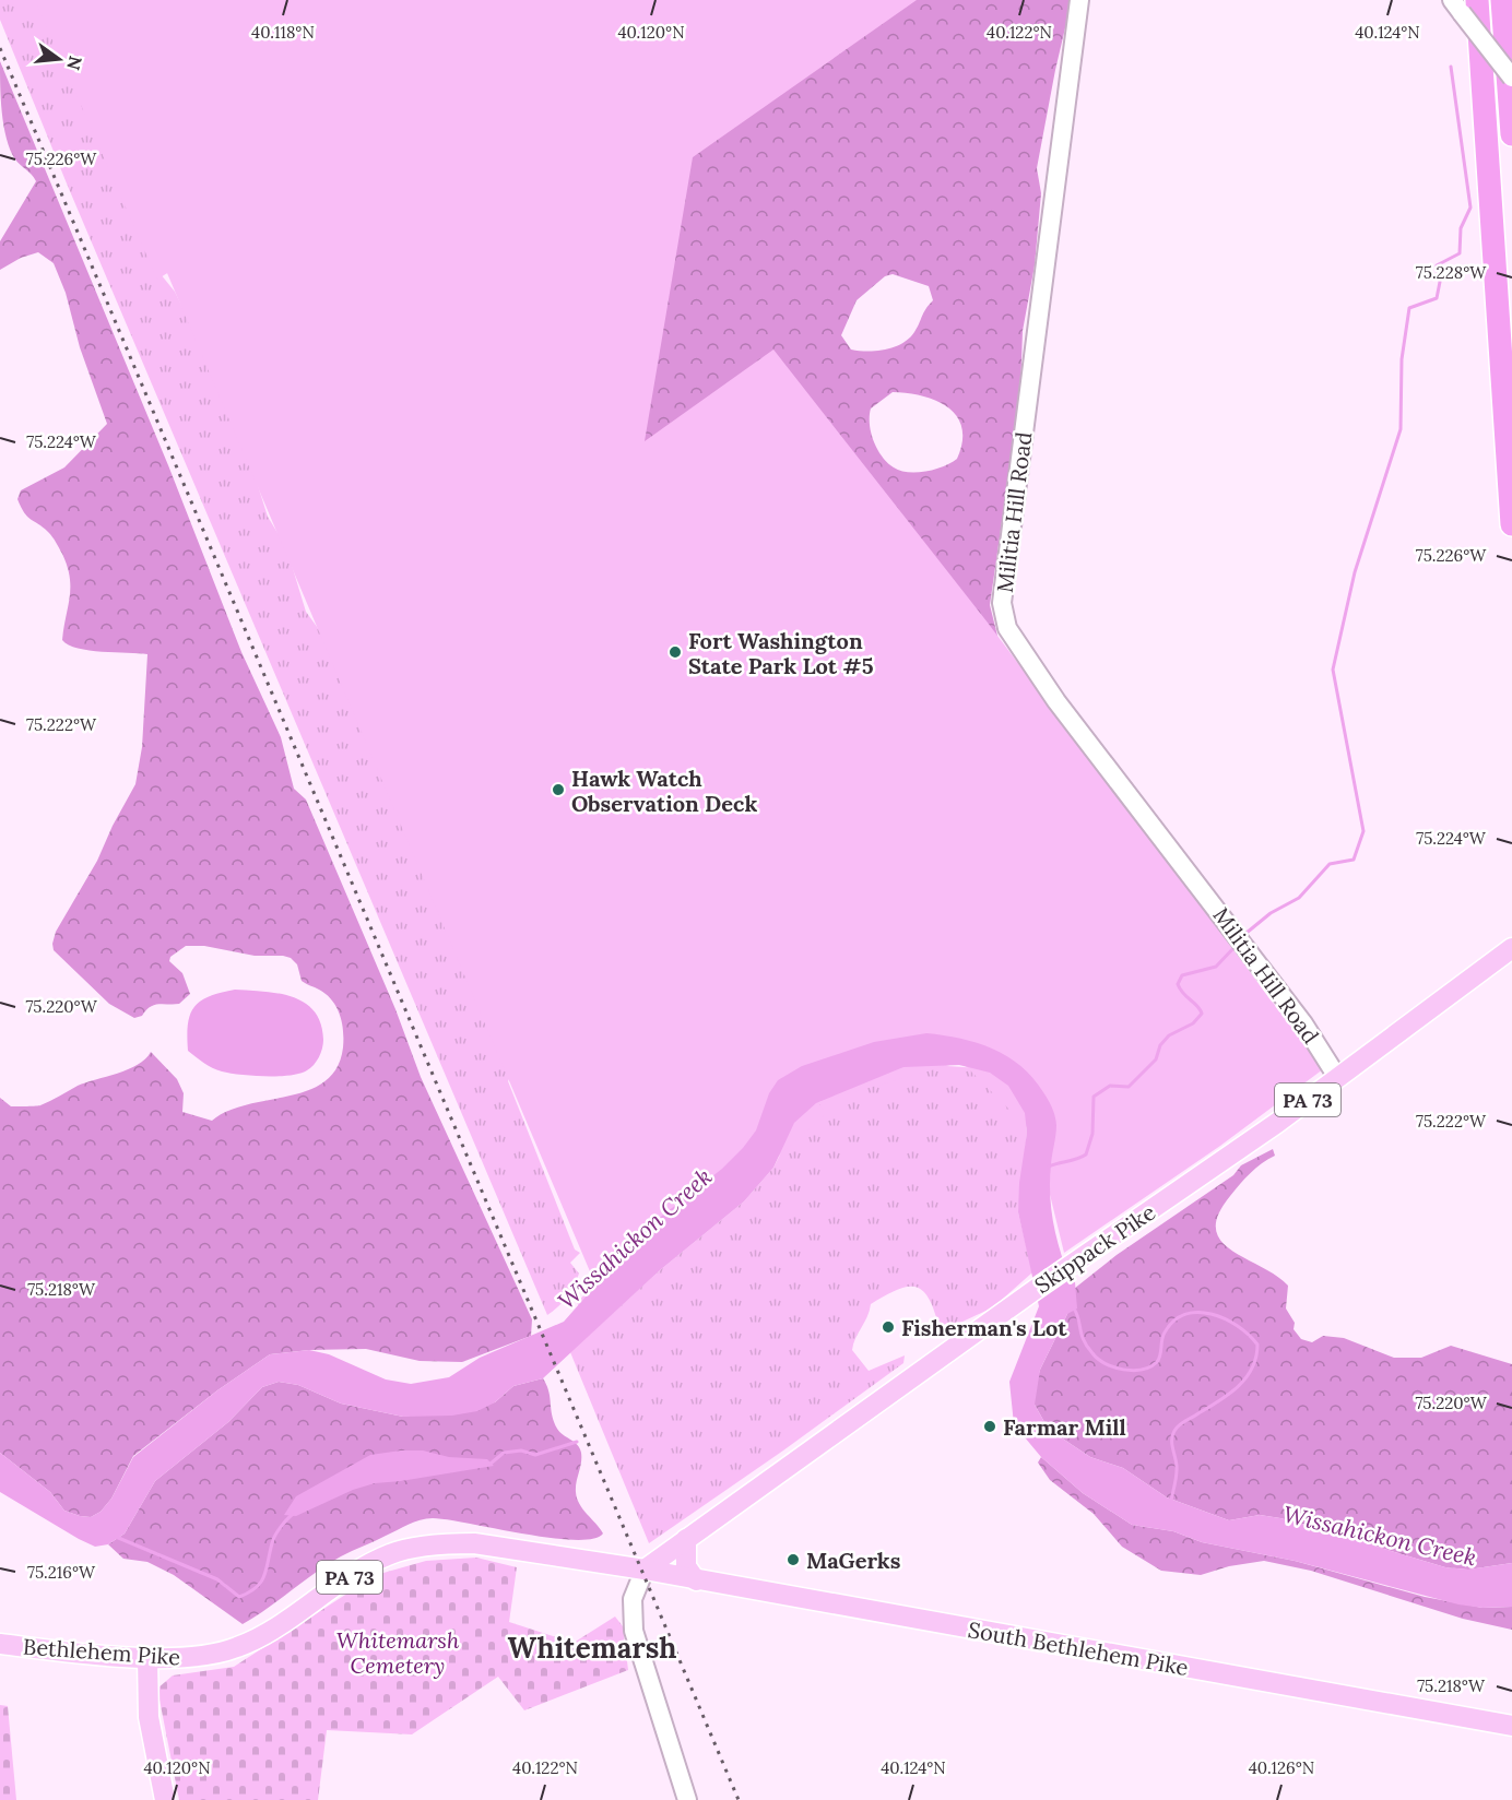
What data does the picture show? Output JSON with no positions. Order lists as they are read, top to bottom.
{
  "streets": {
    "main road": [
      "PA 73",
      "Skippack Pike",
      "South Bethlehem Pike",
      "Bethlehem Pike"
    ],
    "street": ["Militia Hill Road"]
  },
  "crossings": [
    ["Militia Hill Road", "Skippack Pike"],
    ["Skippack Pike", "South Bethlehem Pike"],
    ["Skippack Pike", "Bethlehem Pike"],
    ["South Bethlehem Pike", "Bethlehem Pike"]
  ],
  "districts": ["Whitemarsh"],
  "water": ["Wissahickon Creek"],
  "parks": ["Whitemarsh Cemetery"],
  "places": [
    "Fort Washington State Park Lot #5",
    "Hawk Watch Observation Deck",
    "Fisherman's Lot",
    "Farmar Mill",
    "MaGerks"
  ],
  "north": "right",
  "coordinates": [
    "40.118°N",
    "40.120°N",
    "40.122°N",
    "40.124°N",
    "75.226°W",
    "75.228°W",
    "75.224°W",
    "75.222°W",
    "75.220°W",
    "75.218°W",
    "75.216°W",
    "40.126°N"
  ]
}
